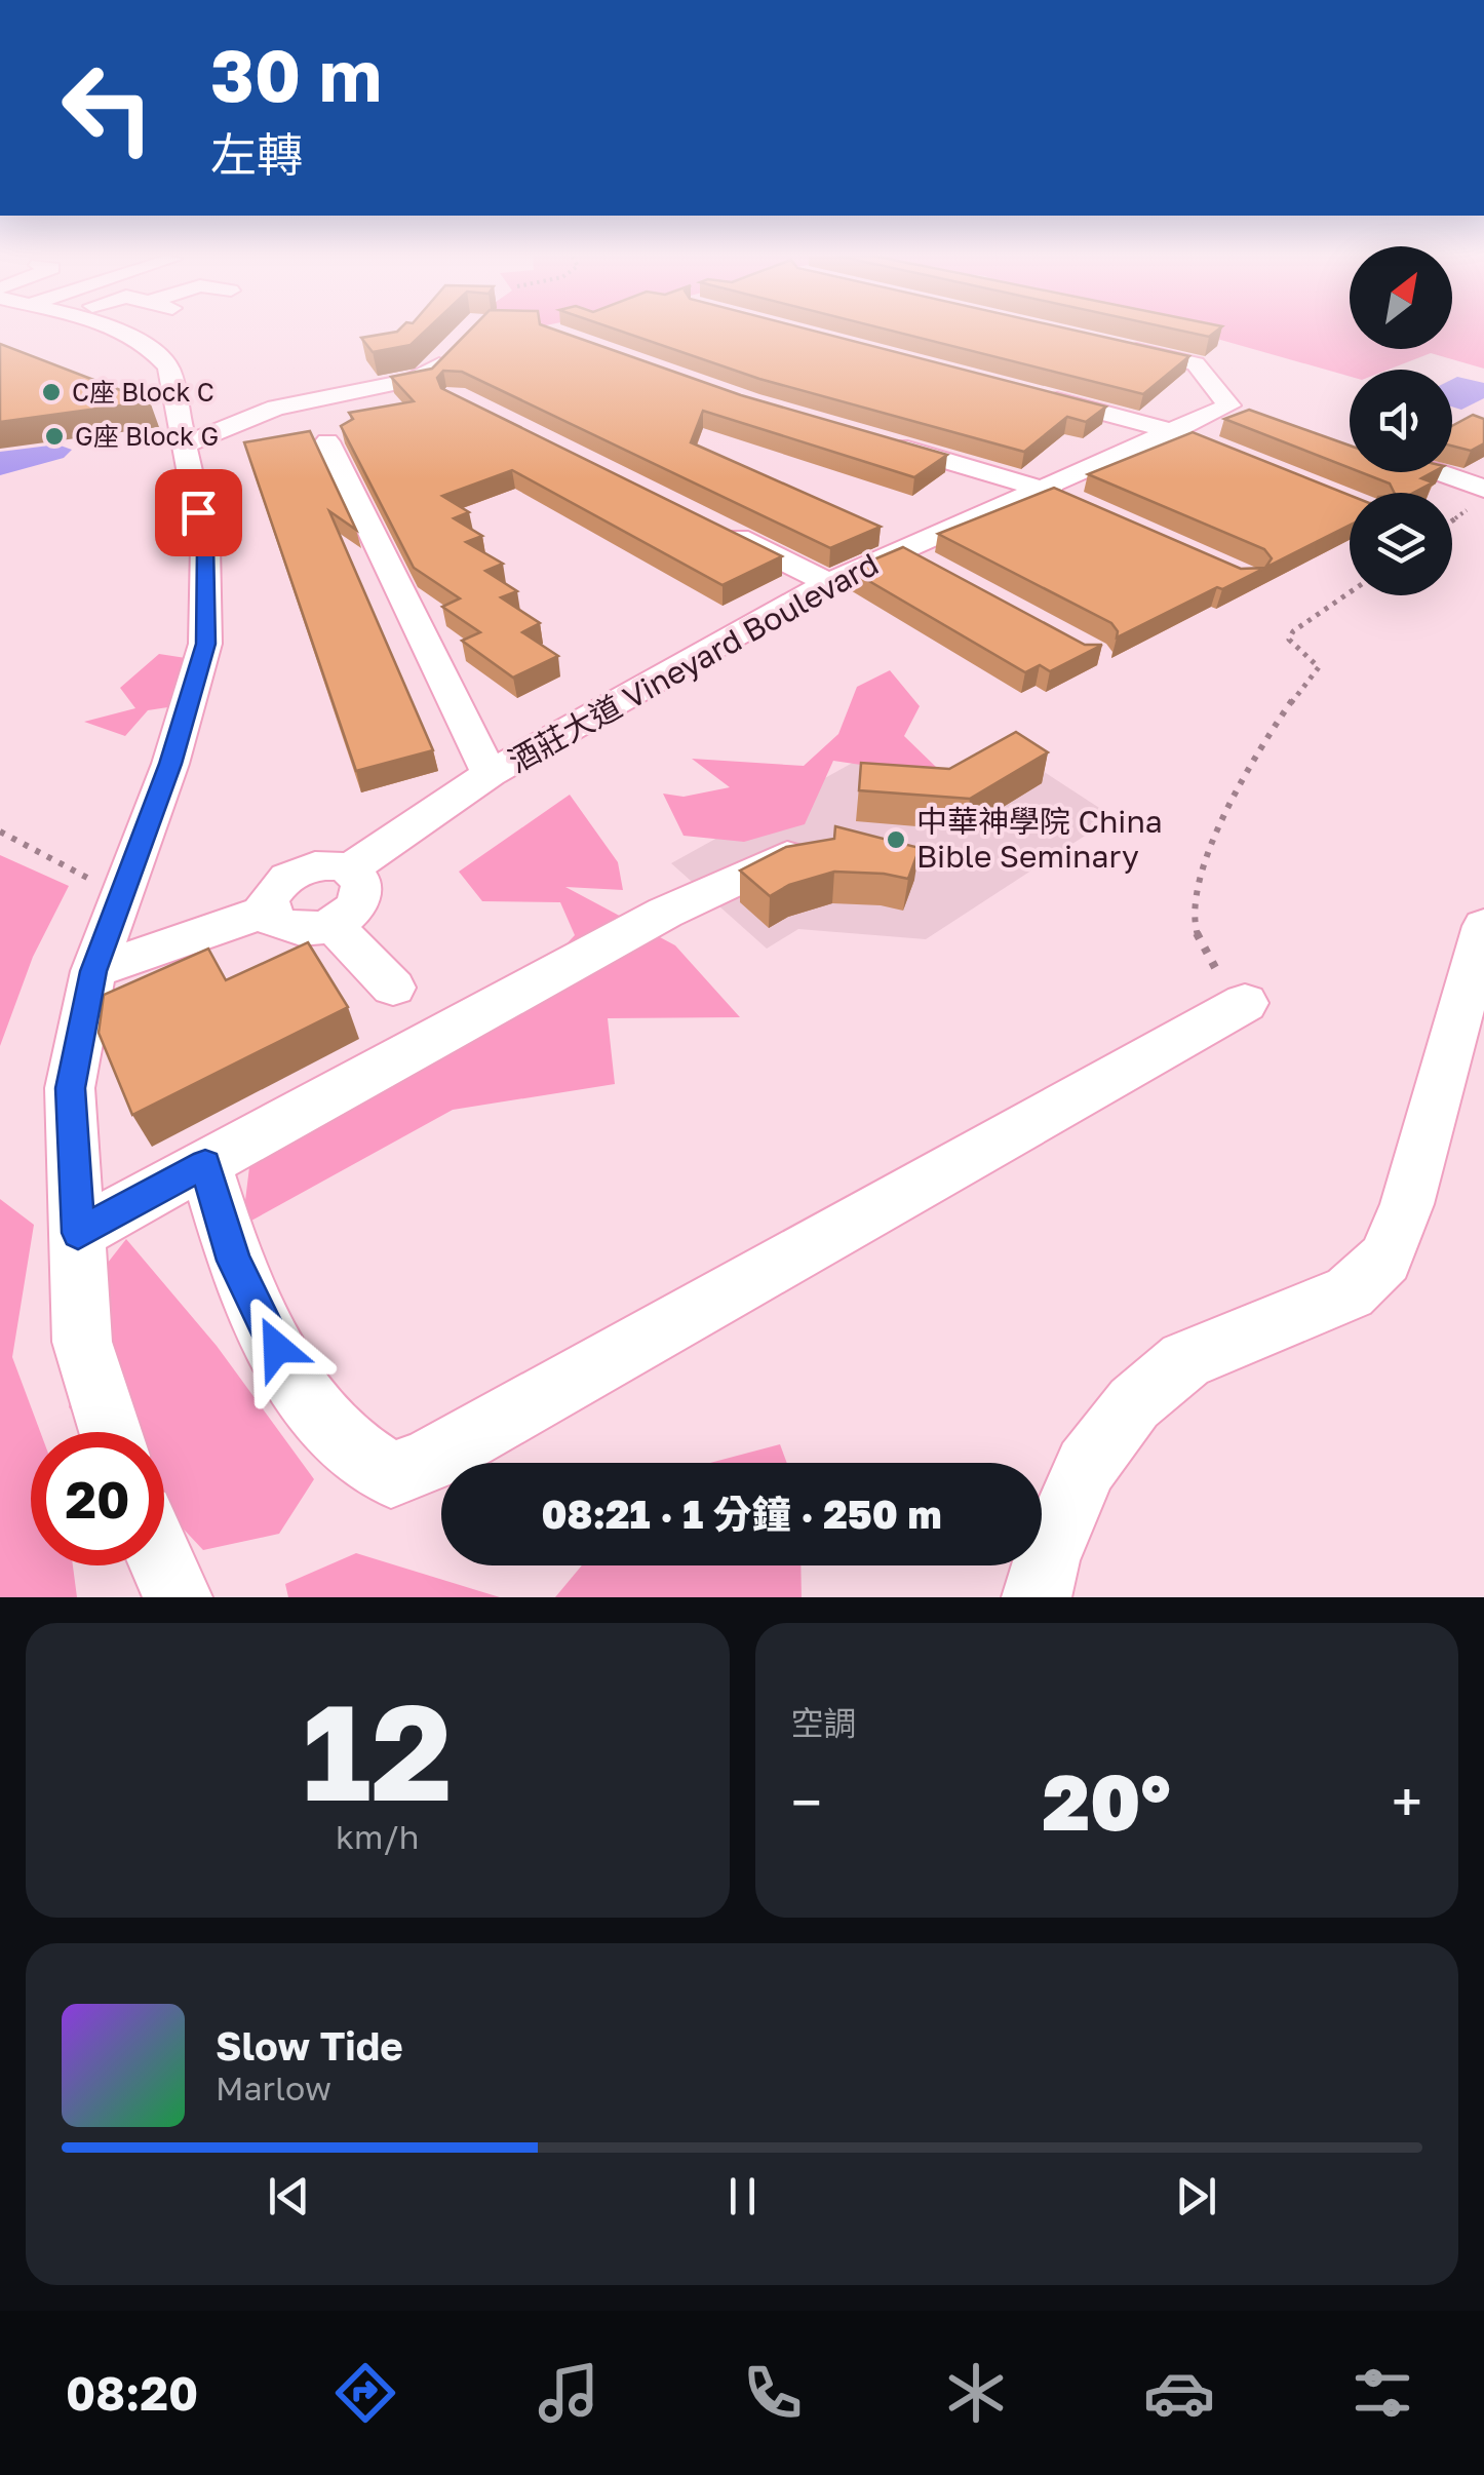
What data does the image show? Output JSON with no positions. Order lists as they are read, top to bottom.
{
  "streets": {
    "street": ["酒莊大道 Vineyard Boulevard"]
  },
  "places": ["C座 Block C", "G座 Block G", "中華神學院 China Bible Seminary"],
  "north": "top right",
  "page": {
    "turn": ["30 m", "左轉"],
    "limit": "20",
    "trip": "08:21 · 1 分鐘 · 250 m",
    "tile": [
      ["12", "km/h"],
      "空調"
    ],
    "heat": ["−", "20°", "+"],
    "song": ["Slow Tide", "Marlow"],
    "tabs": "08:20"
  }
}
